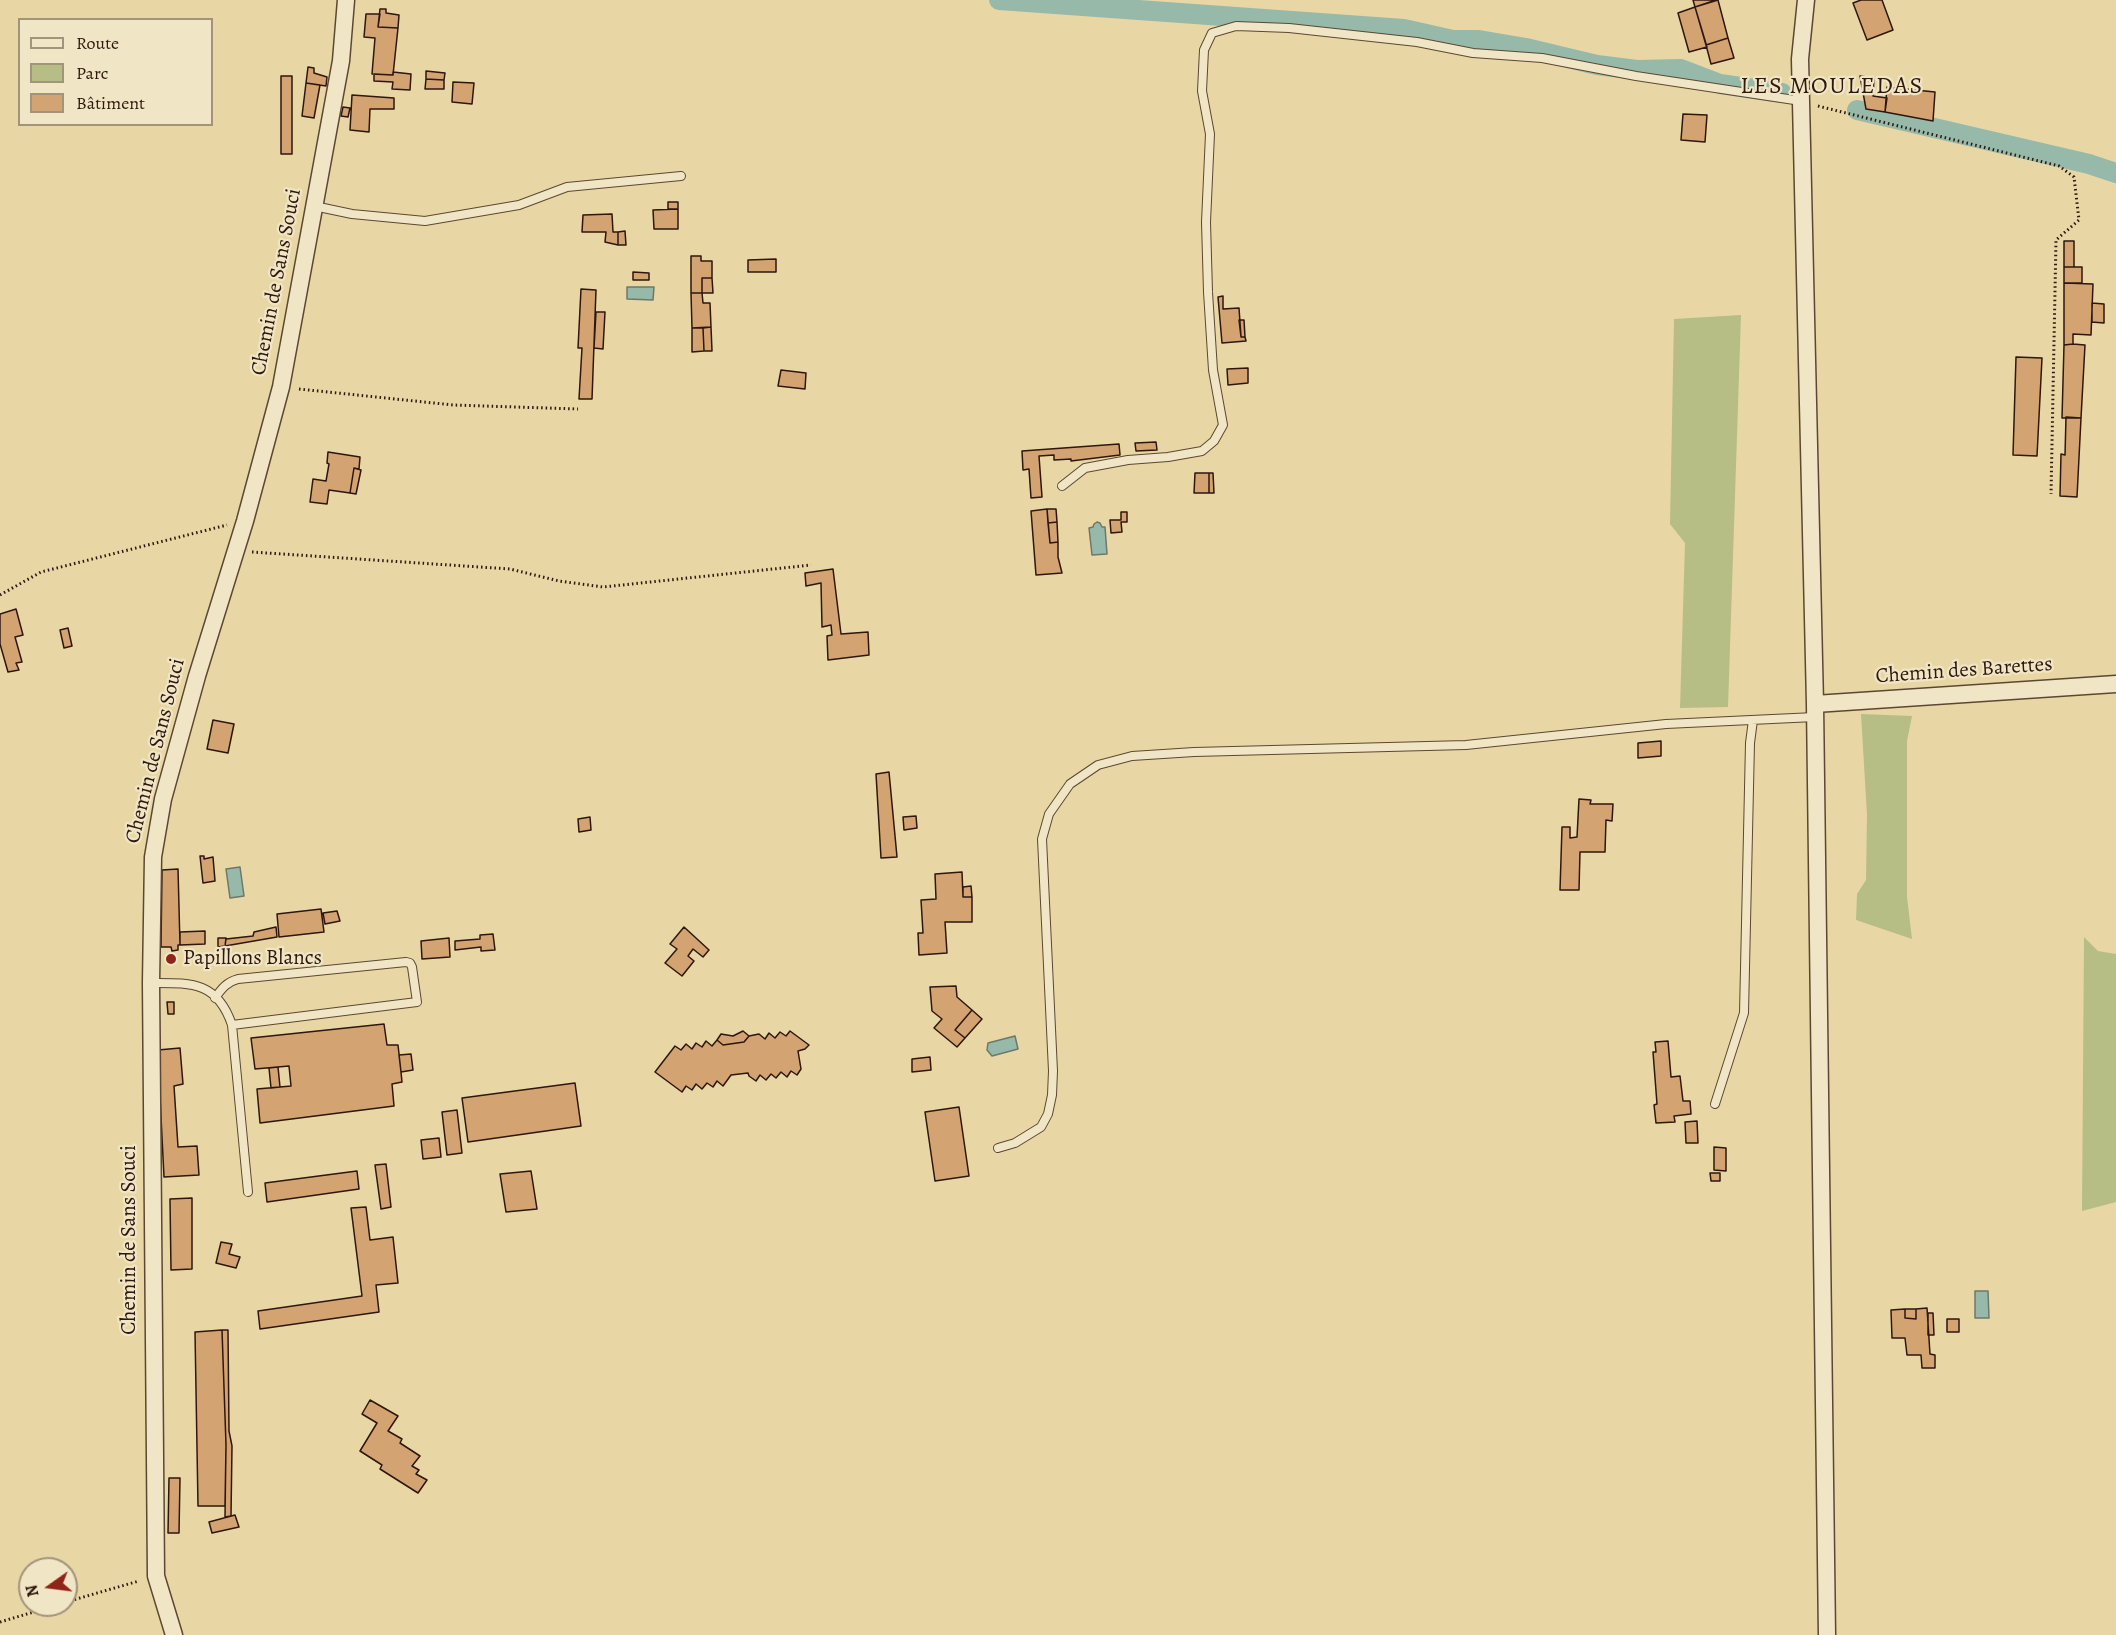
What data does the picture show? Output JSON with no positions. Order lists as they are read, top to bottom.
{
  "streets": {
    "street": ["Chemin de Sans Souci", "Chemin des Barettes"]
  },
  "districts": ["LES MOULEDAS"],
  "places": ["Papillons Blancs"],
  "legend": ["Route", "Parc", "Bâtiment"],
  "north": "left"
}
